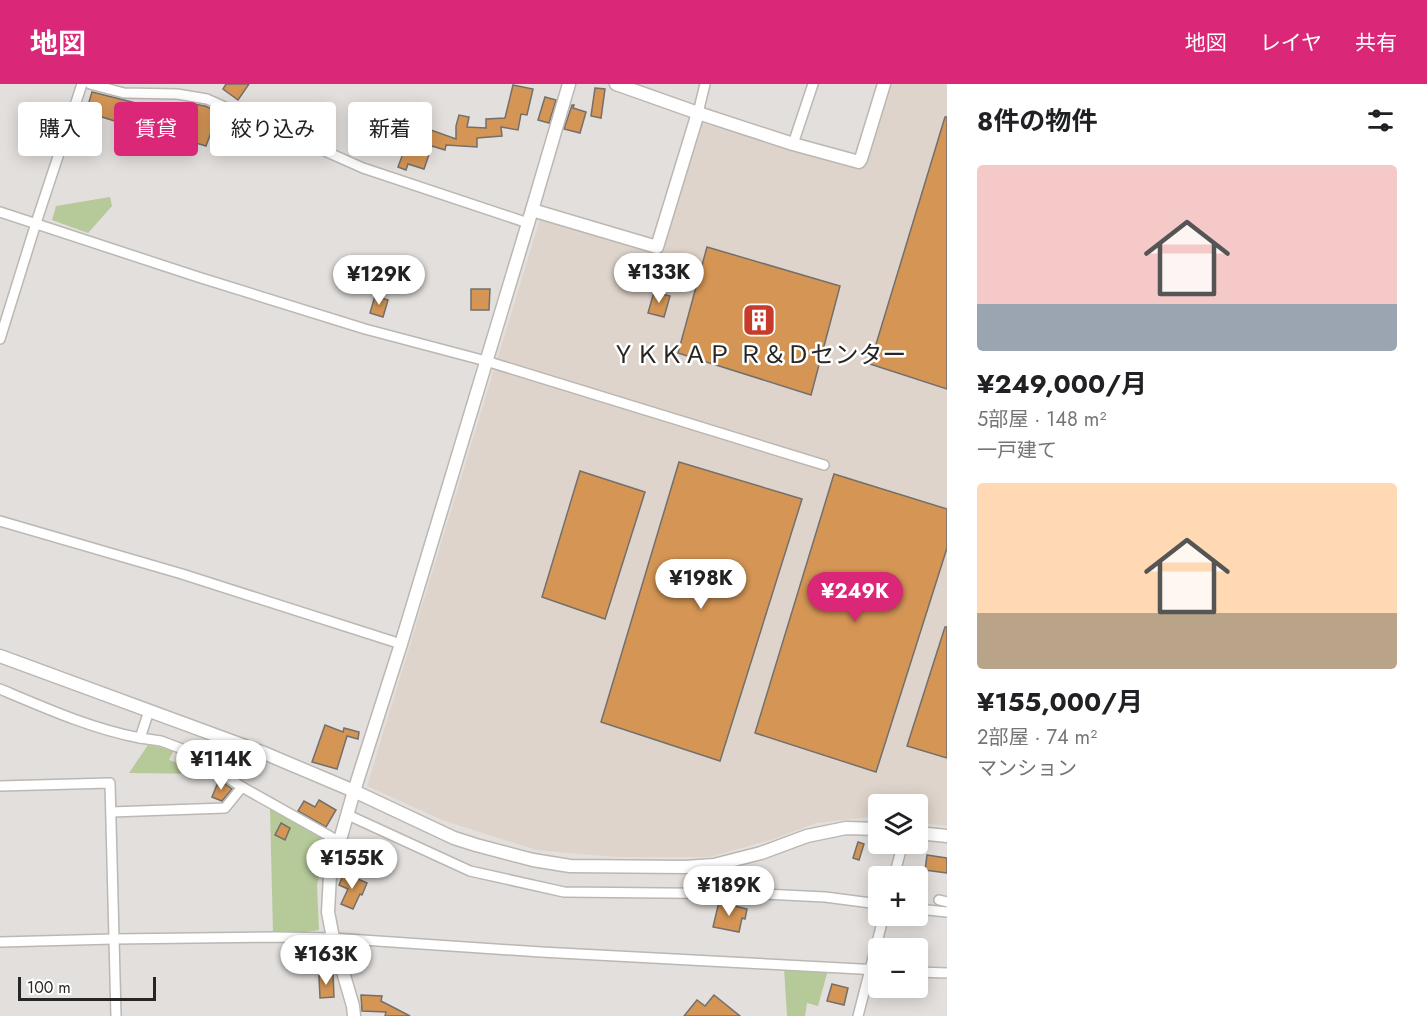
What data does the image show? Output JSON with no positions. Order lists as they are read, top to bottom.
{
  "places": {
    "building": ["ＹＫＫＡＰ Ｒ＆Ｄセンター"]
  },
  "scale_bar": "100 m",
  "page": {
    "header": "地図",
    "nav": ["地図", "レイヤ", "共有"],
    "heading": "8件の物件",
    "chip": [
      "購入",
      "賃貸",
      "絞り込み",
      "新着"
    ],
    "list": [
      {
        "name": "¥249,000/月",
        "note": "5部屋 · 148 m² · 一戸建て"
      },
      {
        "name": "¥155,000/月",
        "note": "2部屋 · 74 m² · マンション"
      }
    ],
    "price": [
      "¥133K",
      "¥129K",
      "¥198K",
      "¥249K",
      "¥114K",
      "¥155K",
      "¥189K",
      "¥163K"
    ],
    "map_buttons": ["+", "−"],
    "scale": "100 m"
  }
}
